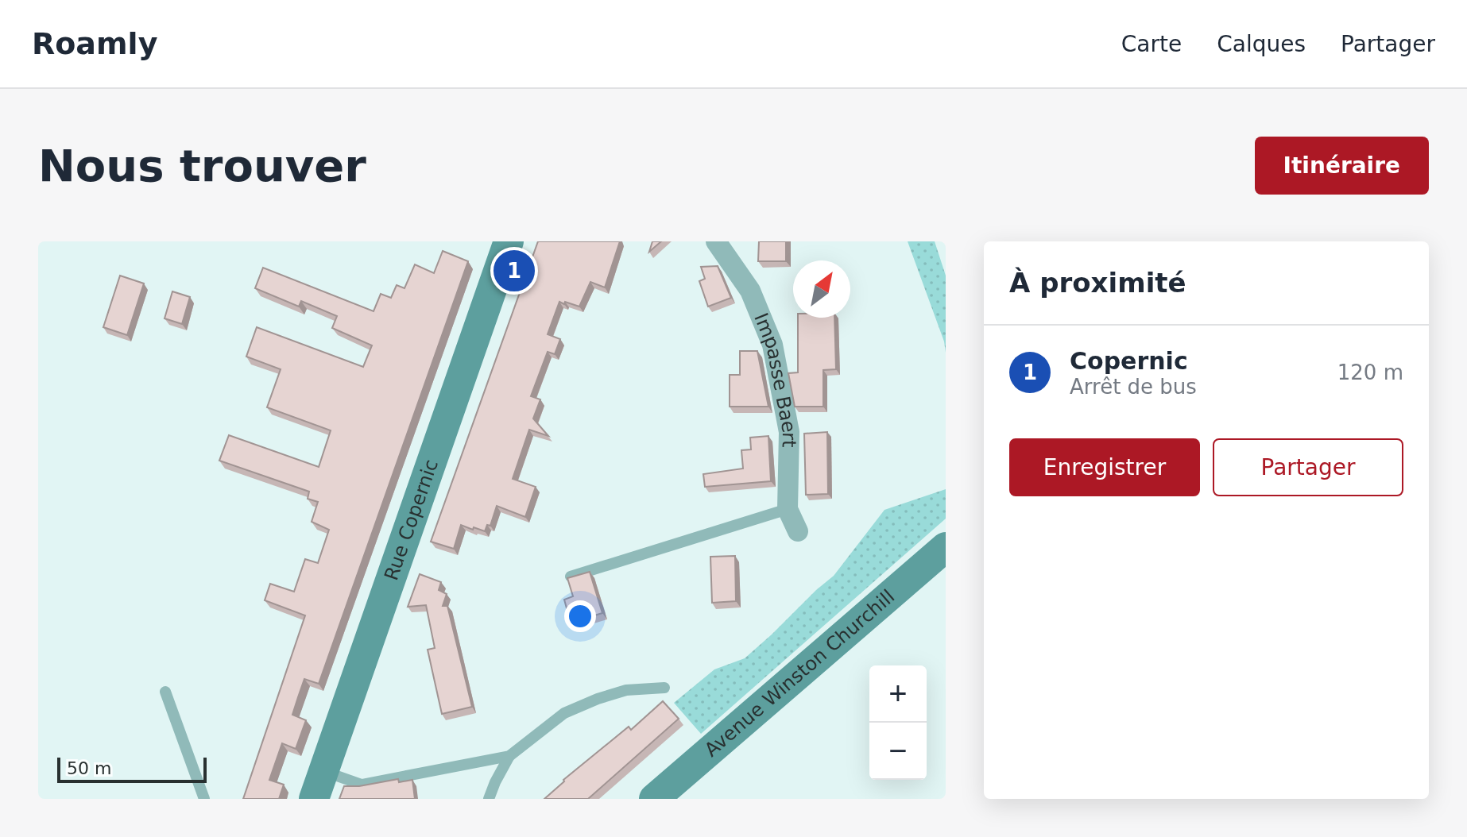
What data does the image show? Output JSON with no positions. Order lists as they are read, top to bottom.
{
  "streets": {
    "street": ["Impasse Baert", "Rue Copernic", "Avenue Winston Churchill"]
  },
  "scale_bar": "50 m",
  "north": "top right",
  "page": {
    "header": "Roamly",
    "nav": ["Carte", "Calques", "Partager"],
    "buttons": [
      "Itinéraire",
      ["Enregistrer", "Partager"]
    ],
    "title": "Nous trouver",
    "heading": "À proximité",
    "pins": "1",
    "list": [
      {
        "mark": "1",
        "name": "Copernic",
        "note": "Arrêt de bus",
        "value": "120 m"
      }
    ],
    "map_buttons": ["+", "−"],
    "scale": "50 m"
  }
}
